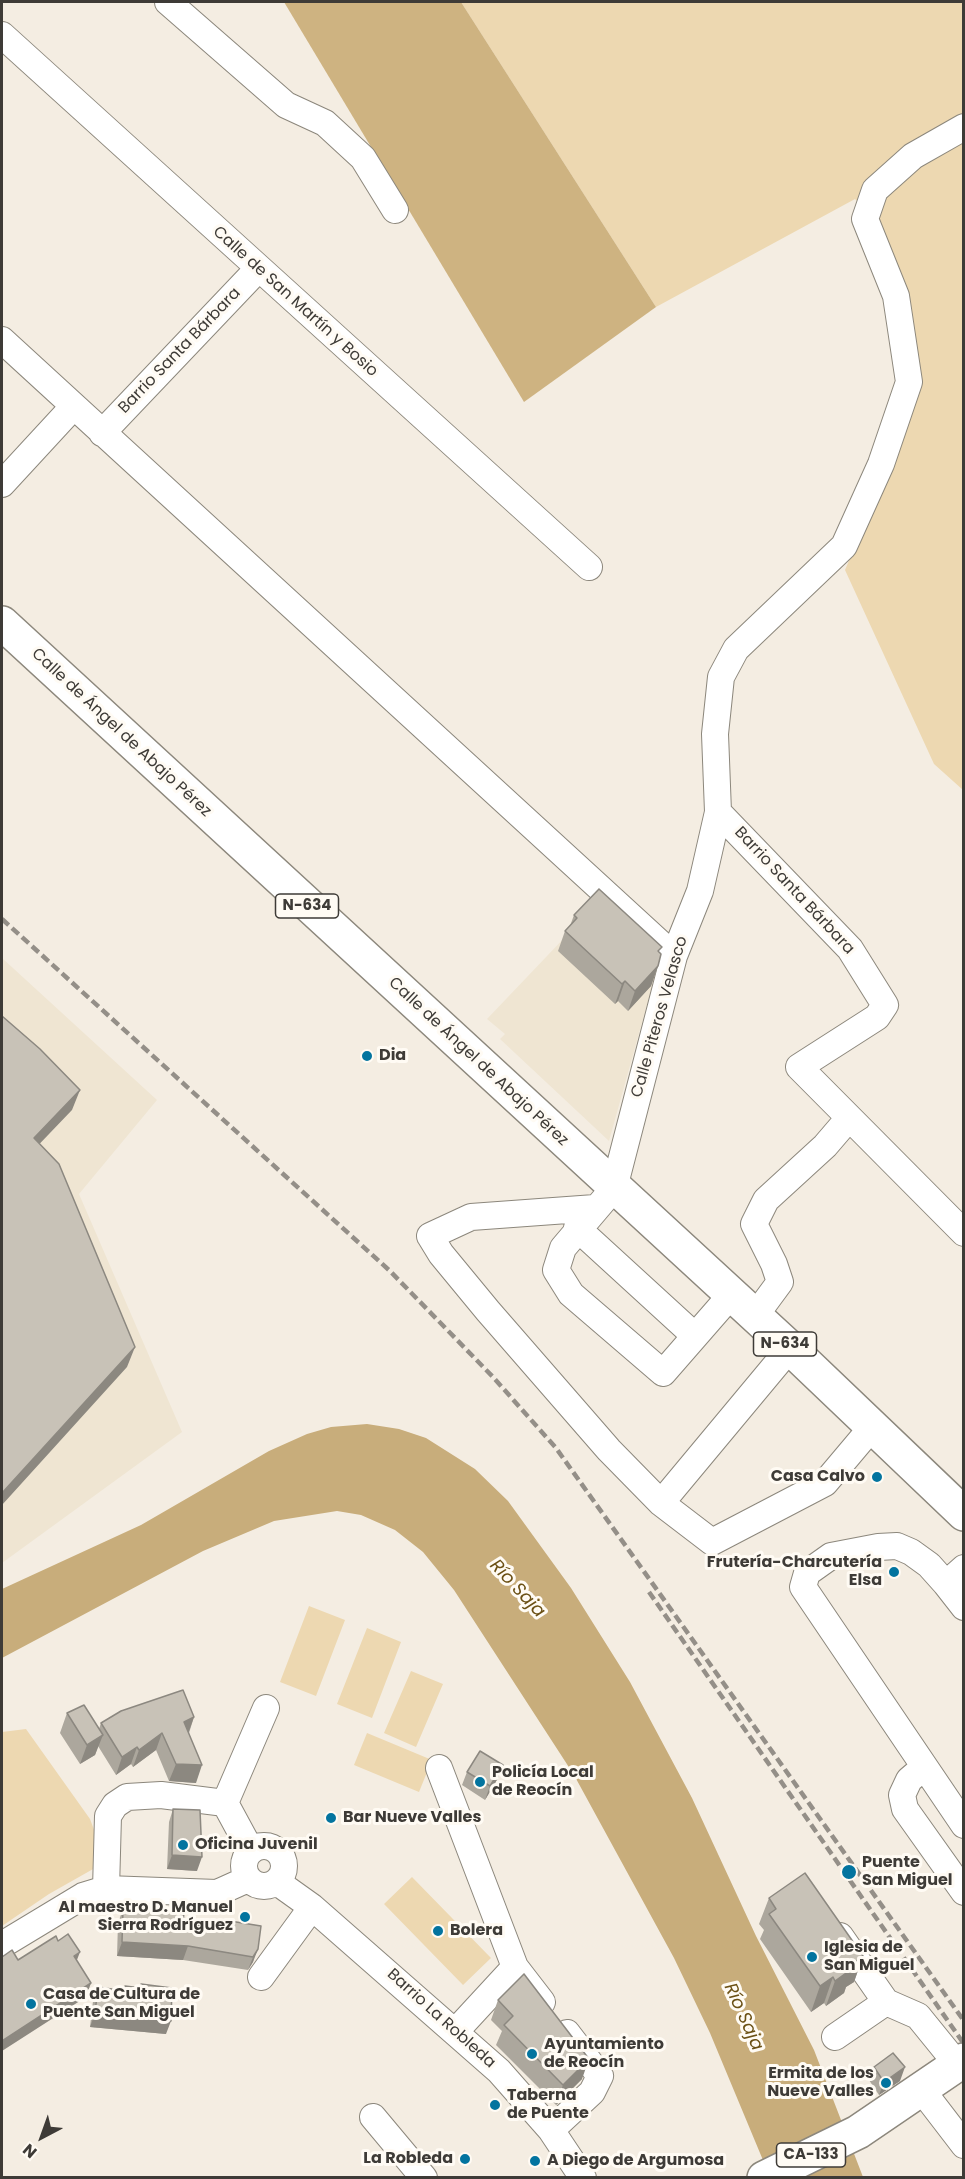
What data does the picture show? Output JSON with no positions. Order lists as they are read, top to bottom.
{
  "streets": {
    "main road": ["Calle de Ángel de Abajo Pérez", "N-634", "CA-133"],
    "street": [
      "Calle de San Martín y Bosio",
      "Barrio Santa Bárbara",
      "Calle Piteros Velasco",
      "Barrio La Robleda"
    ]
  },
  "crossings": [
    ["Calle de San Martín y Bosio", "Barrio Santa Bárbara"],
    ["Barrio Santa Bárbara", "Calle Piteros Velasco"],
    ["Calle de Ángel de Abajo Pérez", "Calle Piteros Velasco"]
  ],
  "water": ["Río Saja"],
  "places": [
    "Dia",
    "Casa Calvo",
    "Frutería-Charcutería Elsa",
    "Policía Local de Reocín",
    "Bar Nueve Valles",
    "Oficina Juvenil",
    "Puente San Miguel",
    "Al maestro D. Manuel Sierra Rodríguez",
    "Bolera",
    "Iglesia de San Miguel",
    "Casa de Cultura de Puente San Miguel",
    "Ayuntamiento de Reocín",
    "Ermita de los Nueve Valles",
    "Taberna de Puente",
    "La Robleda",
    "A Diego de Argumosa"
  ],
  "north": "bottom left"
}
